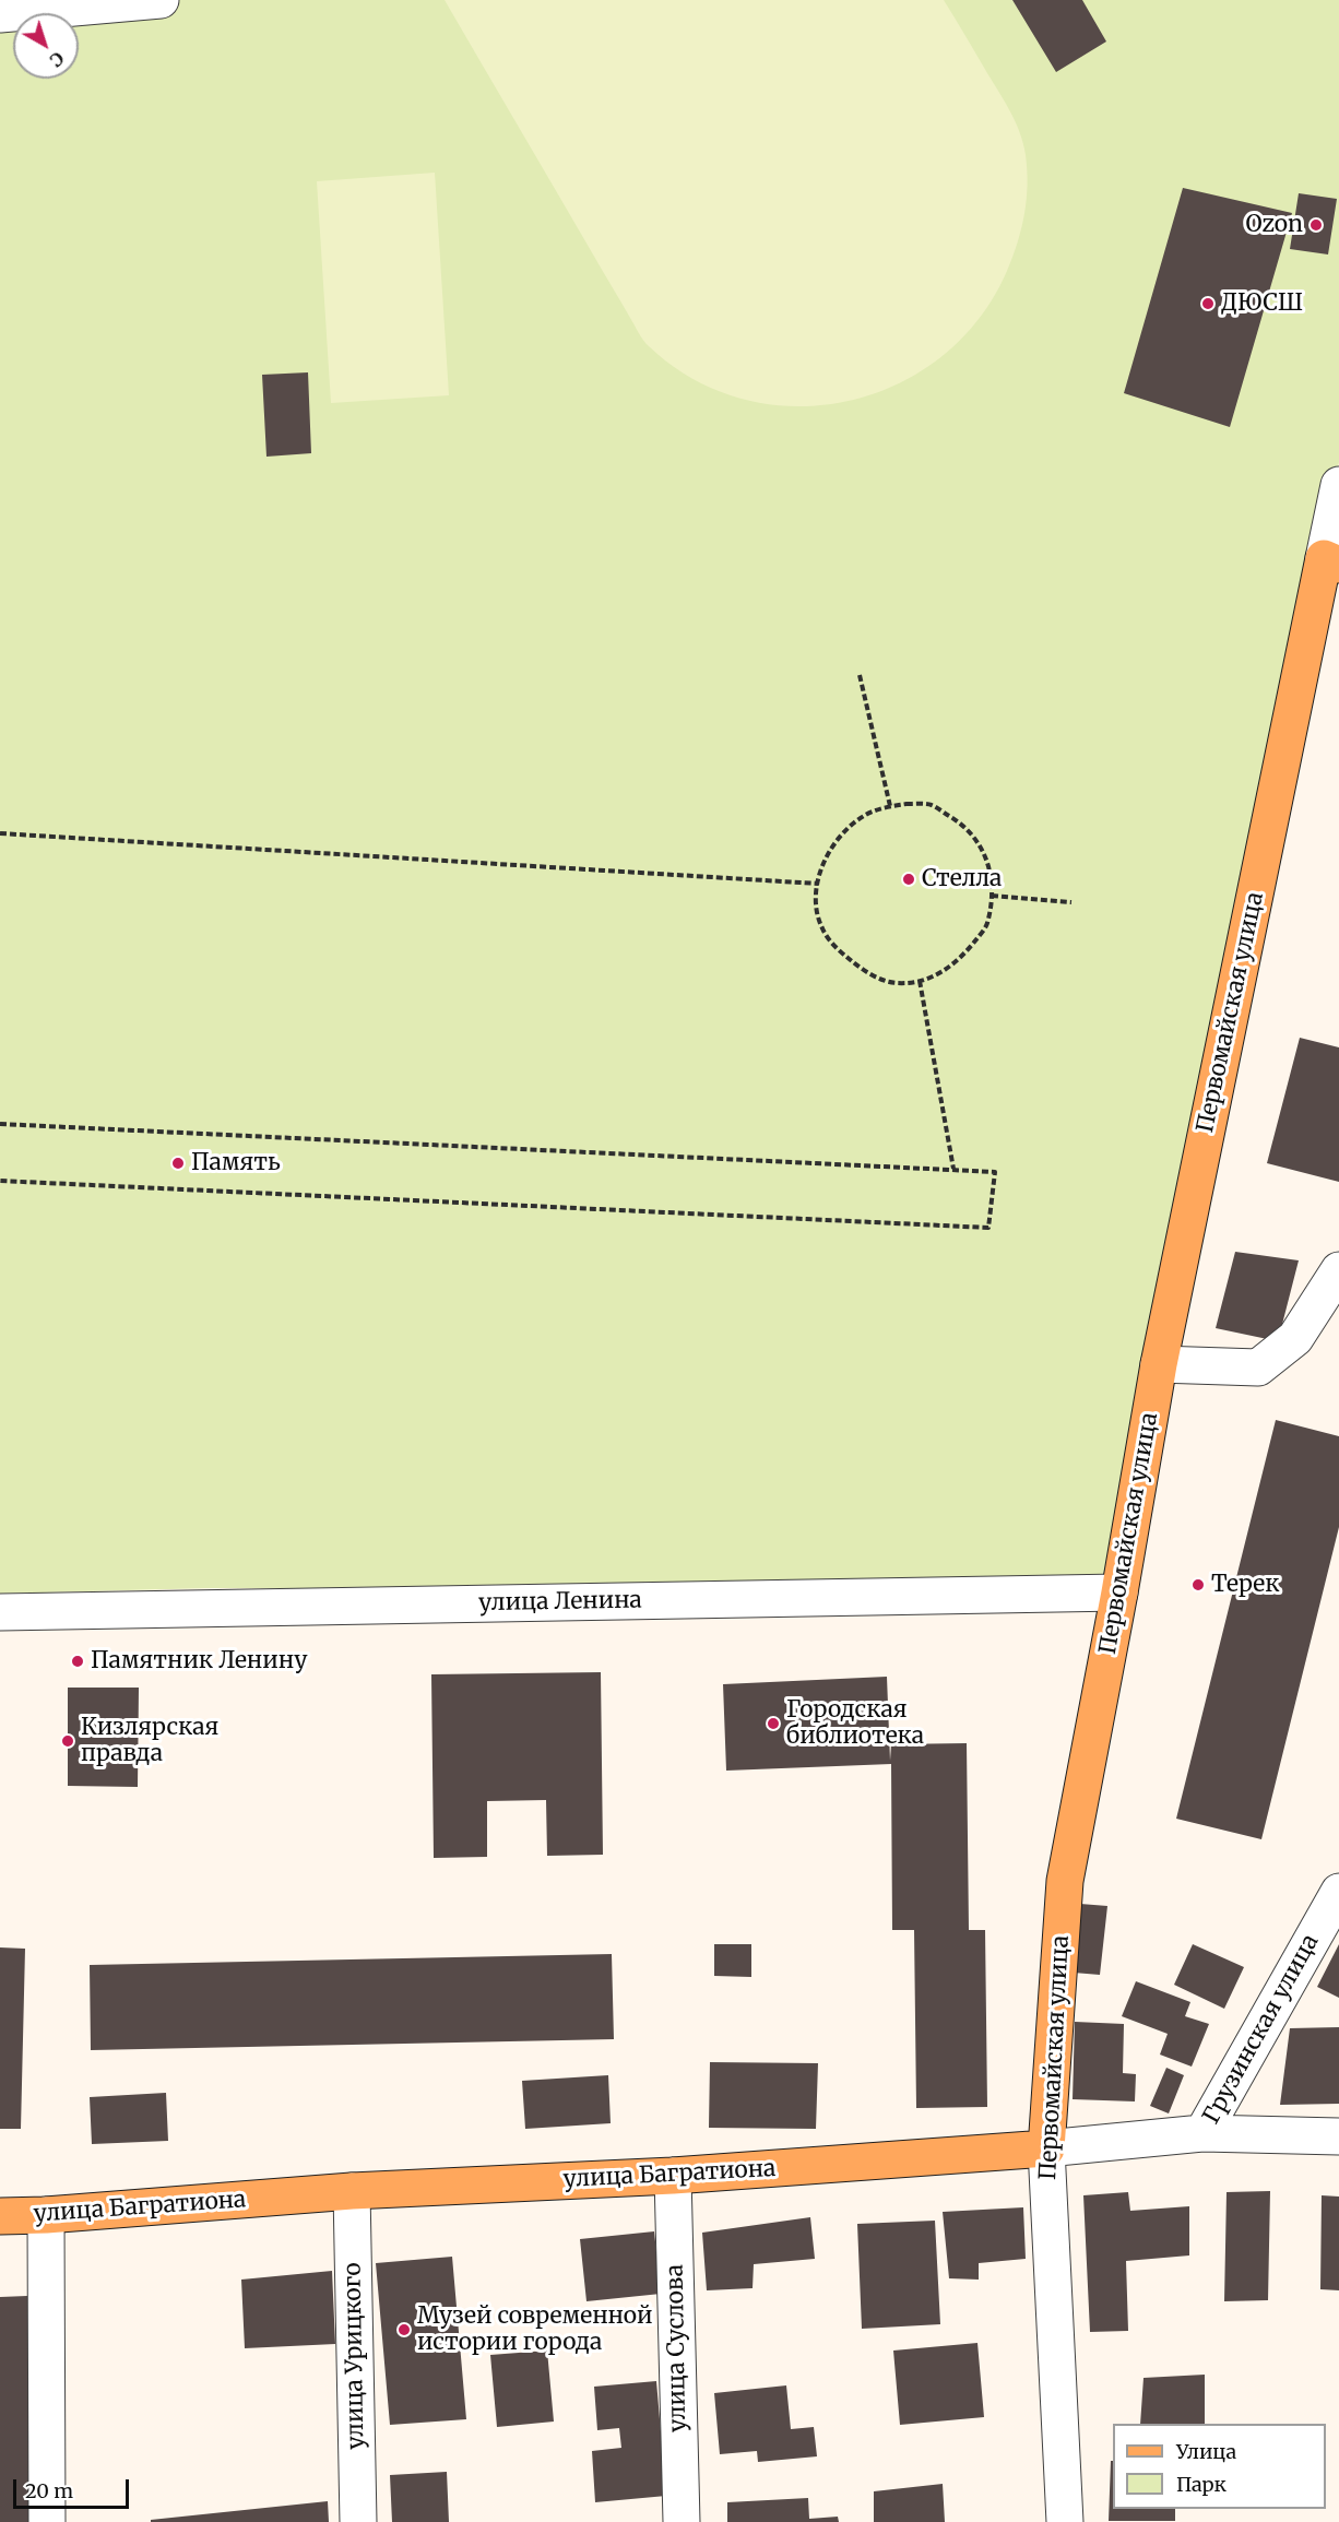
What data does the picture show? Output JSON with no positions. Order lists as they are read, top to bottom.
{
  "streets": {
    "main road": ["Первомайская улица", "улица Багратиона"],
    "street": [
      "улица Ленина",
      "Грузинская улица",
      "улица Суслова",
      "улица Урицкого"
    ]
  },
  "crossings": [
    ["Первомайская улица", "улица Ленина"],
    ["Первомайская улица", "улица Багратиона"],
    ["Грузинская улица", "улица Багратиона"],
    ["улица Багратиона", "улица Суслова"],
    ["улица Багратиона", "улица Урицкого"]
  ],
  "places": [
    "Ozon",
    "ДЮСШ",
    "Стелла",
    "Память",
    "Терек",
    "Памятник Ленину",
    "Городская библиотека",
    "Кизлярская правда",
    "Музей современной истории города"
  ],
  "legend": ["Улица", "Парк"],
  "scale_bar": "20 m",
  "north": "bottom right"
}
